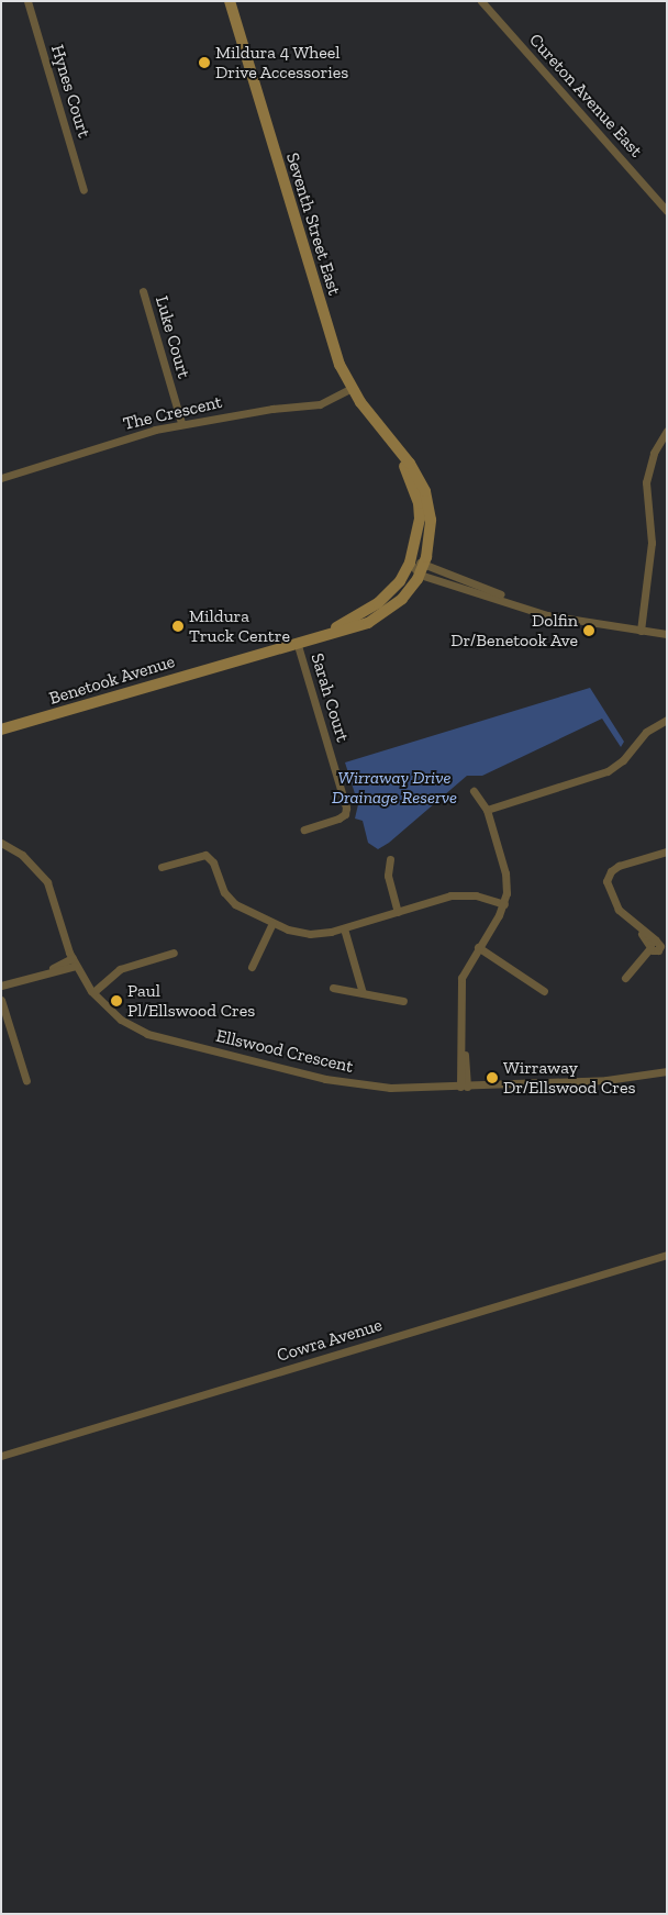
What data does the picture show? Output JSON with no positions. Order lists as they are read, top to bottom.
{
  "streets": {
    "main road": ["Seventh Street East", "Benetook Avenue"],
    "street": [
      "Hynes Court",
      "Cureton Avenue East",
      "Luke Court",
      "The Crescent",
      "Sarah Court",
      "Ellswood Crescent",
      "Cowra Avenue"
    ]
  },
  "crossings": [
    ["Seventh Street East", "The Crescent"],
    ["Seventh Street East", "Benetook Avenue"],
    ["Luke Court", "The Crescent"],
    ["Benetook Avenue", "Sarah Court"]
  ],
  "parks": ["Wirraway Drive Drainage Reserve"],
  "places": [
    "Mildura 4 Wheel Drive Accessories",
    "Mildura Truck Centre",
    "Dolfin Dr/Benetook Ave",
    "Paul Pl/Ellswood Cres",
    "Wirraway Dr/Ellswood Cres"
  ]
}
